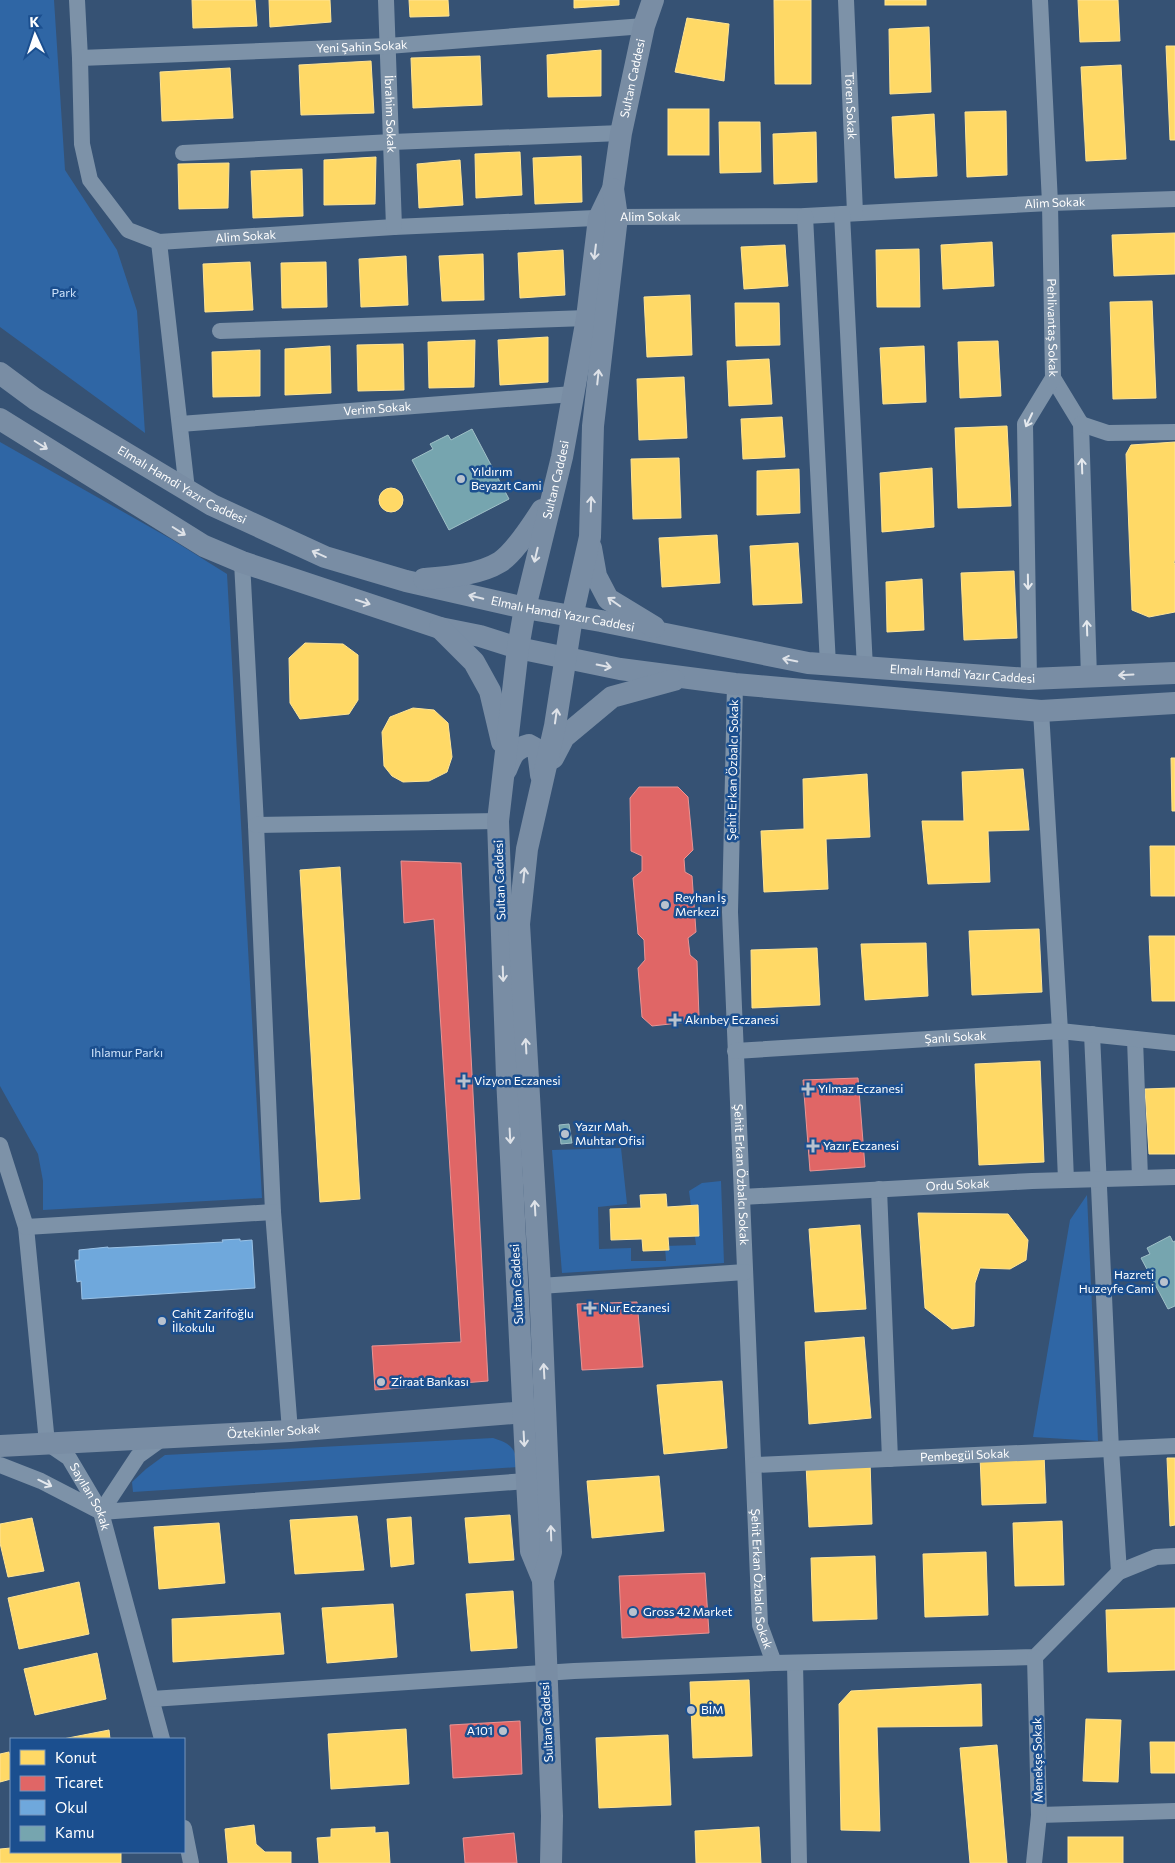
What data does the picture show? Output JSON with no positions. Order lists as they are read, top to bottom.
{
  "streets": {
    "street": [
      "Yeni Şahin Sokak",
      "Sultan Caddesi",
      "Tören Sokak",
      "İbrahim Sokak",
      "Alim Sokak",
      "Pehlivantaş Sokak",
      "Verim Sokak",
      "Elmalı Hamdi Yazır Caddesi",
      "Şehit Erkan Özbalcı Sokak",
      "Şanlı Sokak",
      "Ordu Sokak",
      "Öztekinler Sokak",
      "Pembegül Sokak",
      "Sayılan Sokak",
      "Menekşe Sokak"
    ]
  },
  "crossings": [
    ["Yeni Şahin Sokak", "Sultan Caddesi"],
    ["Yeni Şahin Sokak", "İbrahim Sokak"],
    ["Yeni Şahin Sokak", "Alim Sokak"],
    ["Sultan Caddesi", "Alim Sokak"],
    ["Sultan Caddesi", "Verim Sokak"],
    ["Sultan Caddesi", "Elmalı Hamdi Yazır Caddesi"],
    ["Sultan Caddesi", "Öztekinler Sokak"],
    ["Tören Sokak", "Alim Sokak"],
    ["Tören Sokak", "Elmalı Hamdi Yazır Caddesi"],
    ["İbrahim Sokak", "Alim Sokak"],
    ["Alim Sokak", "Pehlivantaş Sokak"],
    ["Pehlivantaş Sokak", "Elmalı Hamdi Yazır Caddesi"],
    ["Şehit Erkan Özbalcı Sokak", "Şanlı Sokak"],
    ["Şehit Erkan Özbalcı Sokak", "Ordu Sokak"],
    ["Şehit Erkan Özbalcı Sokak", "Pembegül Sokak"],
    ["Öztekinler Sokak", "Sayılan Sokak"]
  ],
  "parks": ["Park", "Ihlamur Parkı"],
  "places": {
    "other": [
      "Yıldırım Beyazıt Cami",
      "Reyhan İş Merkezi",
      "Yazır Mah. Muhtar Ofisi",
      "Hazreti Huzeyfe Cami",
      "Cahit Zarifoğlu İlkokulu",
      "Ziraat Bankası",
      "Gross 42 Market",
      "BİM",
      "A101"
    ],
    "health": [
      "Akınbey Eczanesi",
      "Vizyon Eczanesi",
      "Yılmaz Eczanesi",
      "Yazır Eczanesi",
      "Nur Eczanesi"
    ]
  },
  "legend": [
    "Konut",
    "Ticaret",
    "Okul",
    "Kamu"
  ],
  "north": "top"
}
